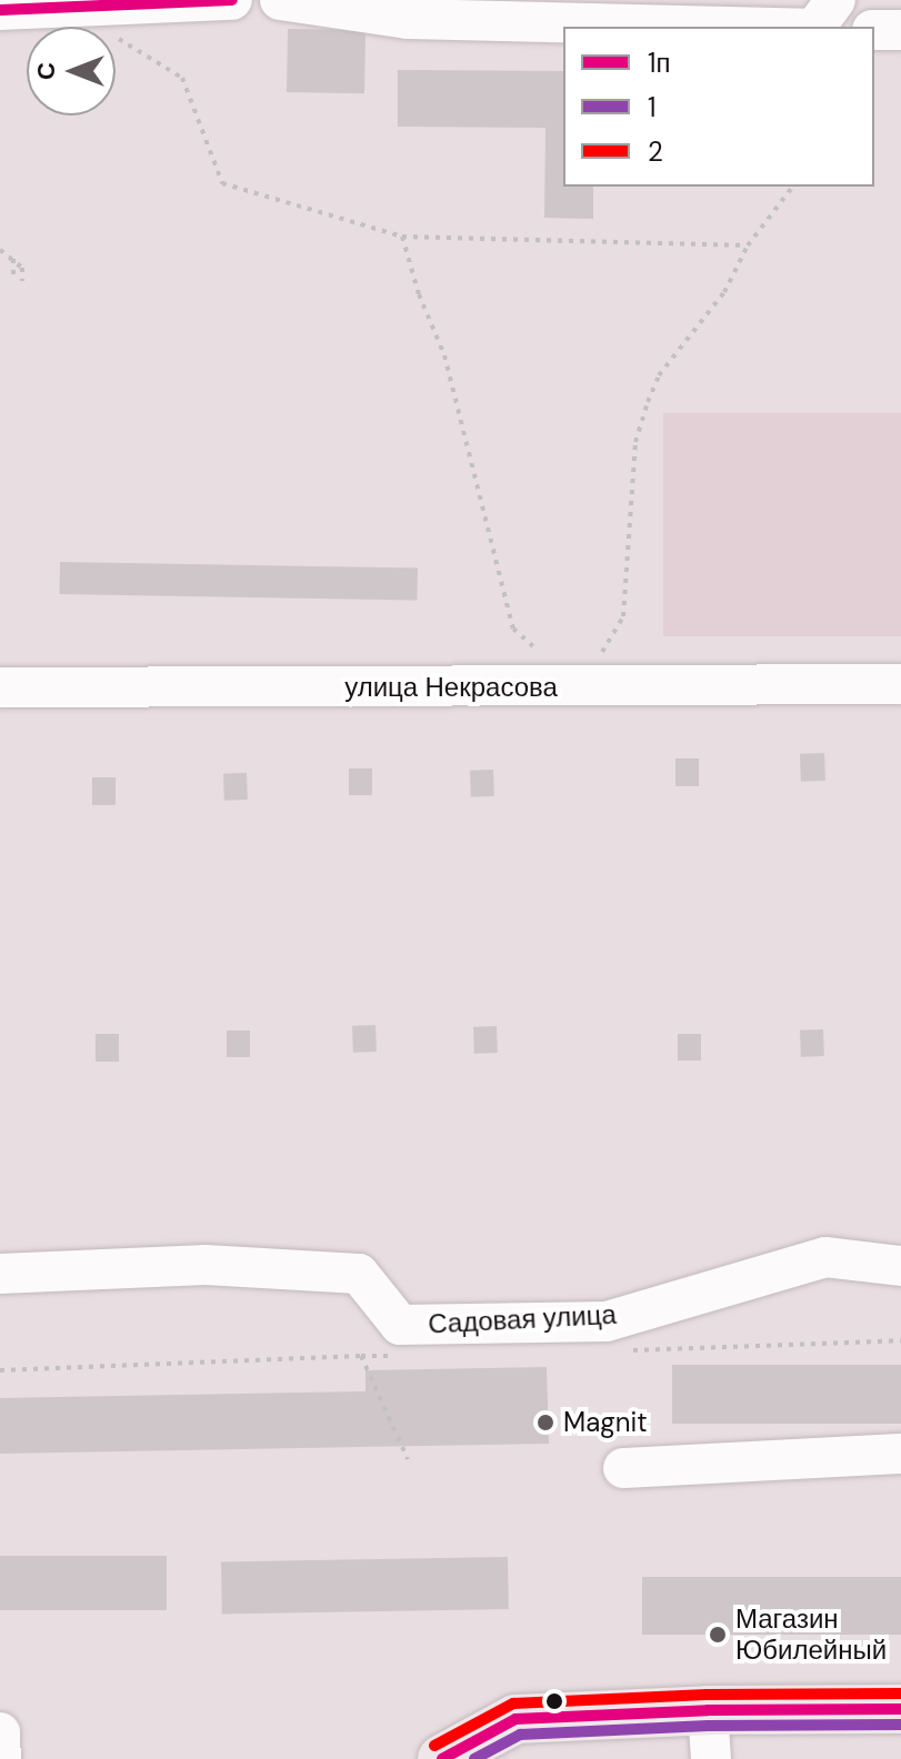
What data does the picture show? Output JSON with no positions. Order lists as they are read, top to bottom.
{
  "streets": {
    "street": ["улица Некрасова", "Садовая улица"]
  },
  "places": ["Magnit", "Магазин Юбилейный"],
  "lines": ["transit line 1п", "transit line 2", "transit line 1"],
  "legend": ["1п", "1", "2"],
  "north": "left"
}
